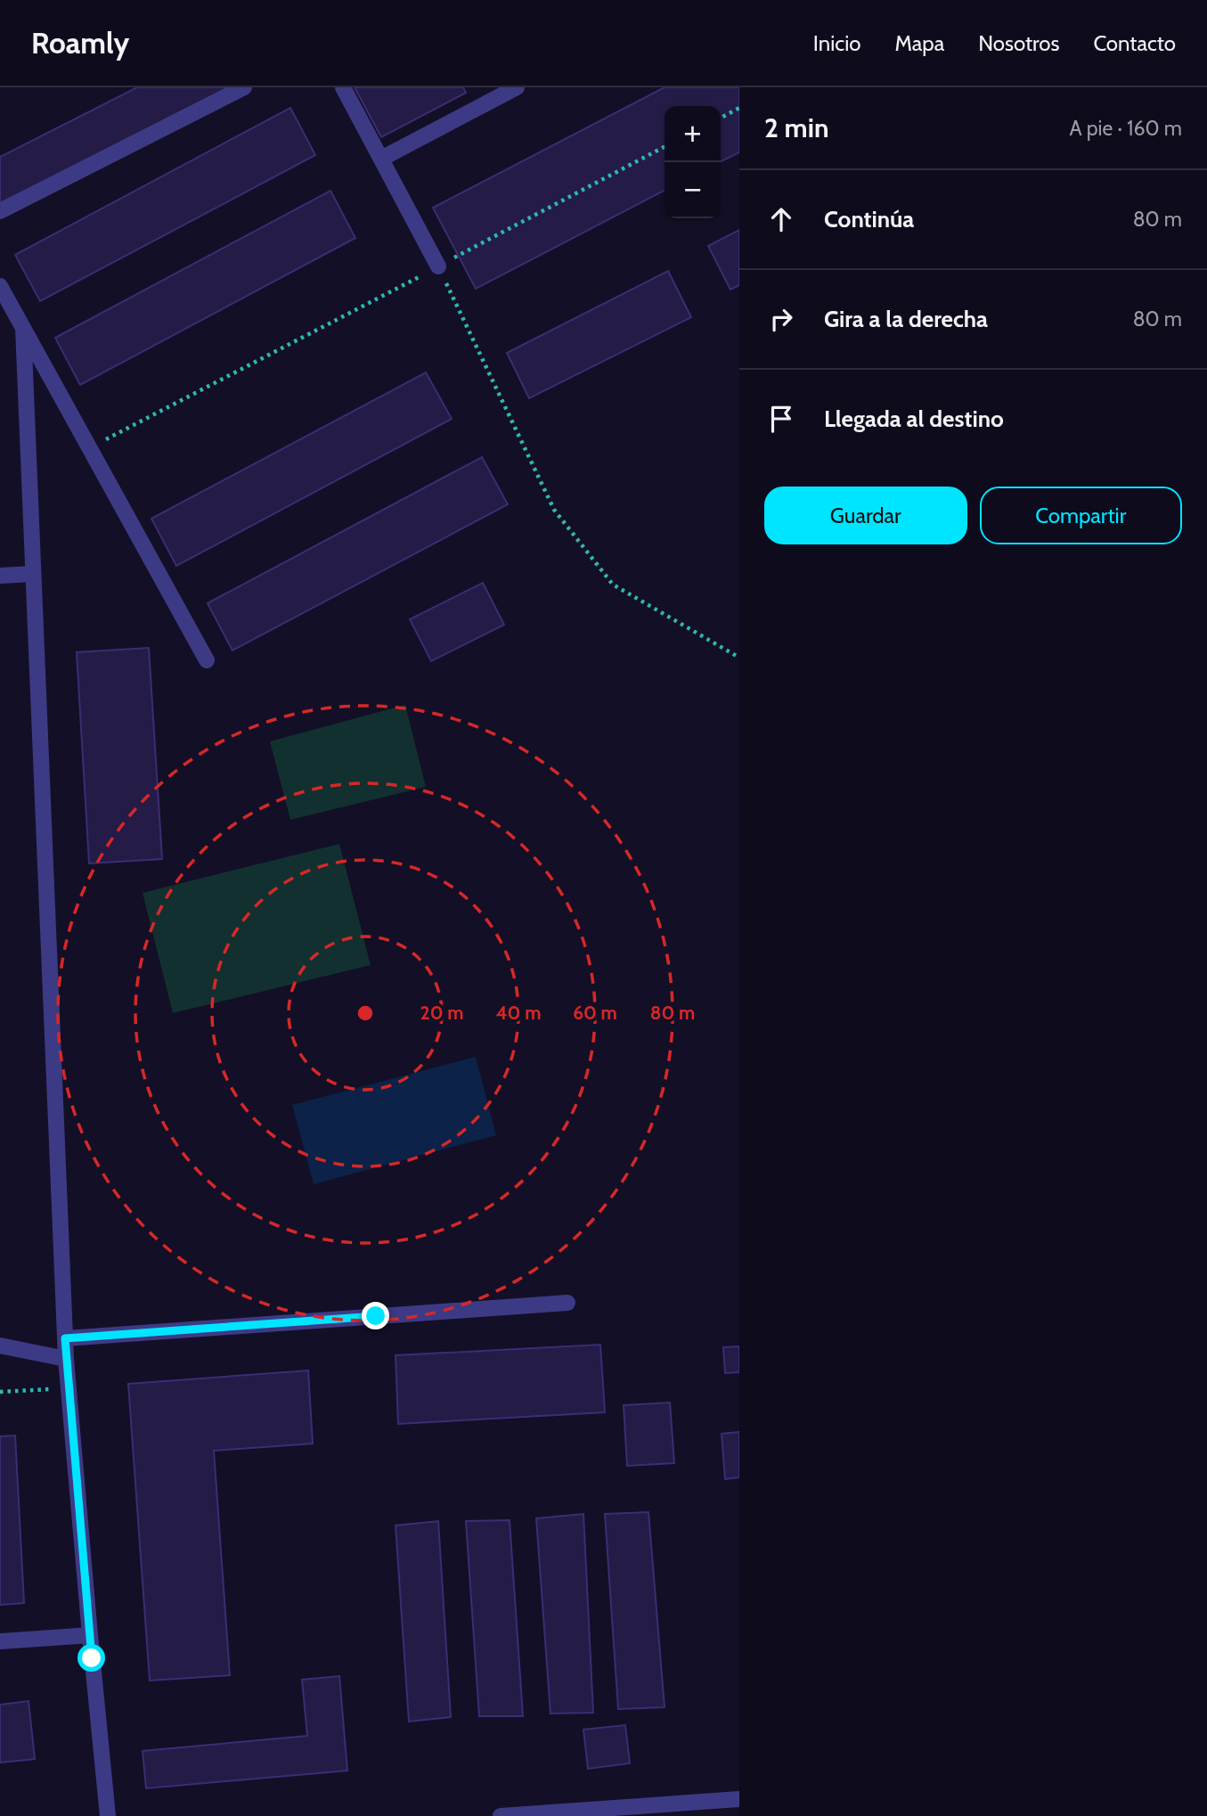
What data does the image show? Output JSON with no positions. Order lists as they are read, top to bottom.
{
  "page": {
    "header": "Roamly",
    "nav": [
      "Inicio",
      "Mapa",
      "Nosotros",
      "Contacto"
    ],
    "heading": ["2 min", "A pie · 160 m"],
    "map_buttons": ["+", "−"],
    "list": [
      ["Continúa", "80 m"],
      ["Gira a la derecha", "80 m"],
      "Llegada al destino"
    ],
    "buttons": ["Guardar", "Compartir"]
  },
  "rings": [
    "20 m",
    "40 m",
    "60 m",
    "80 m"
  ]
}
